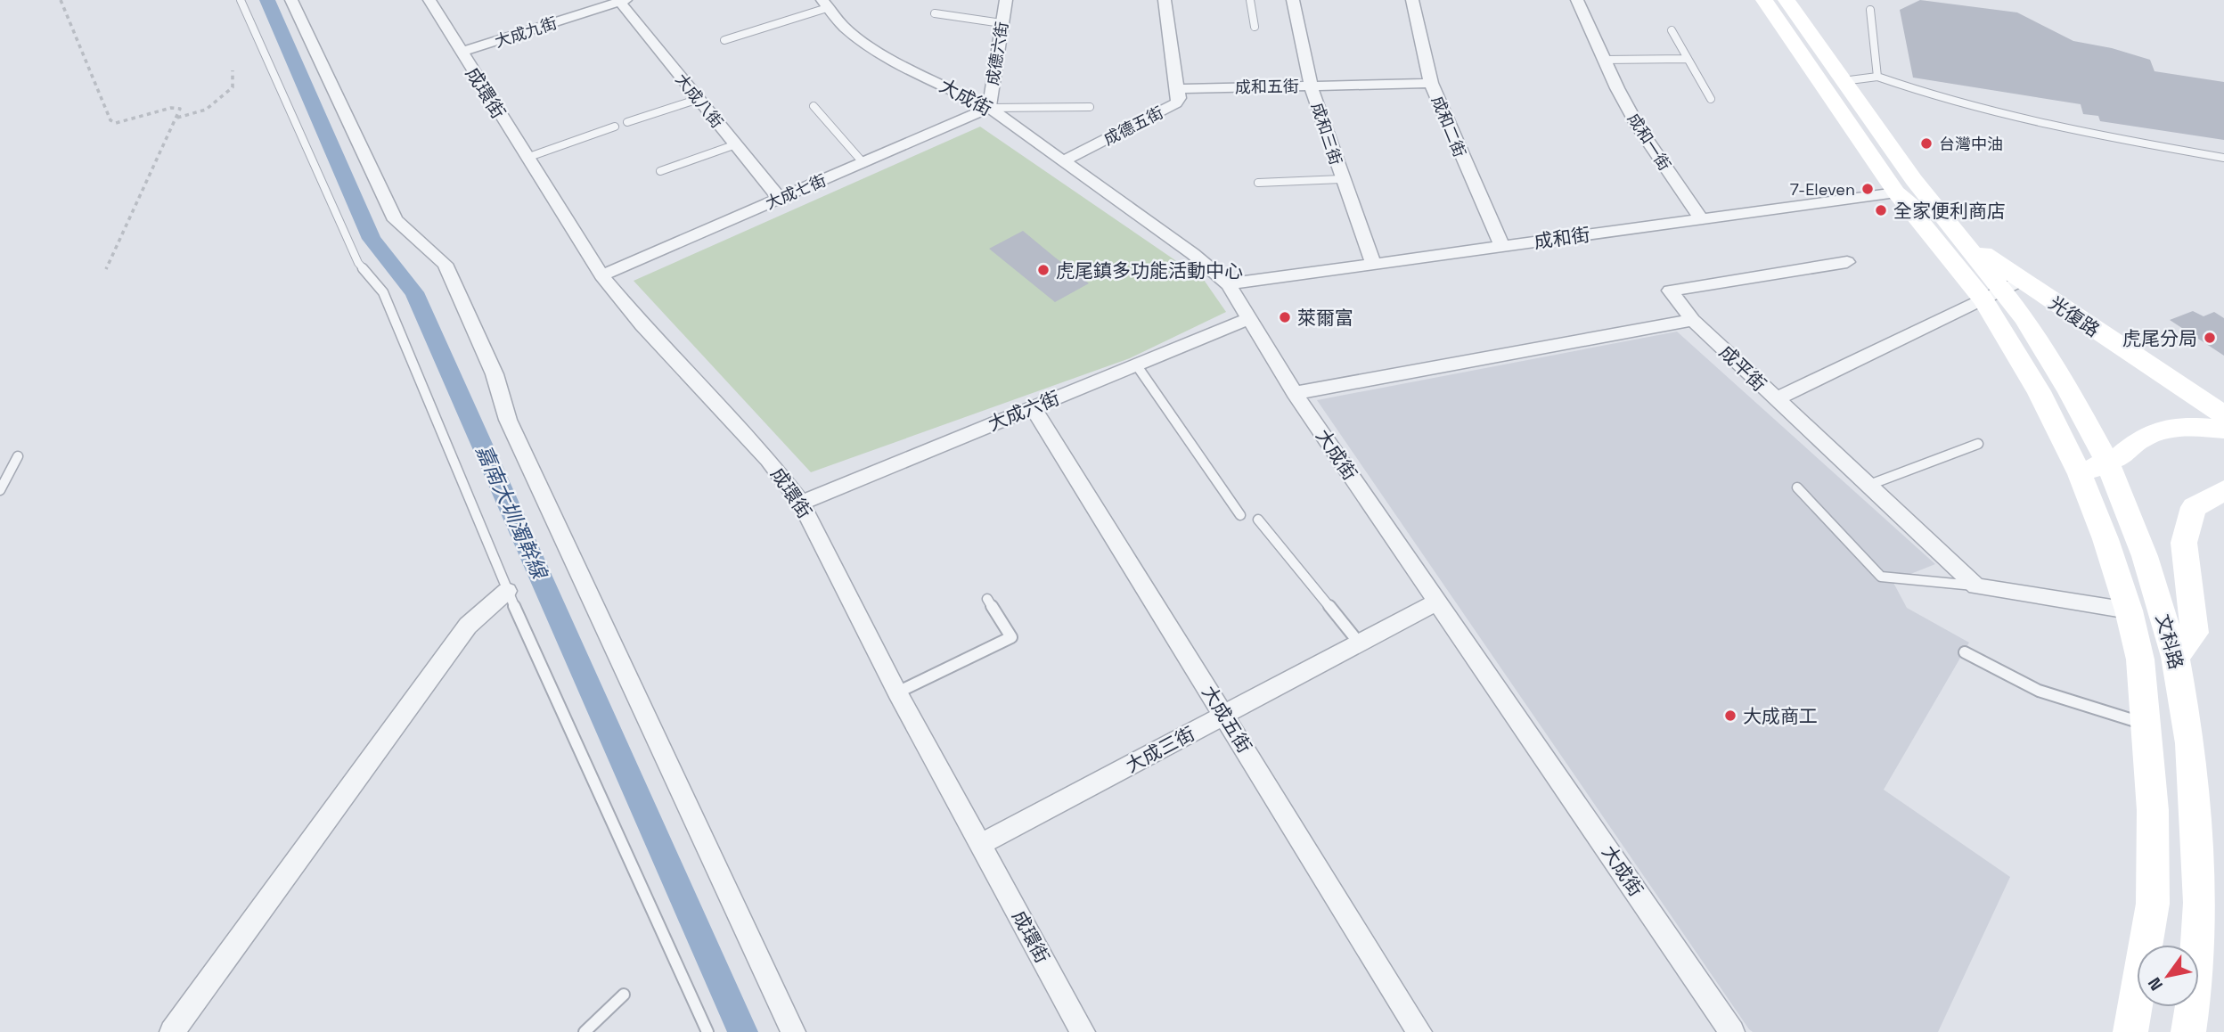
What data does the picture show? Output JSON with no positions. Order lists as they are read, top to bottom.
{
  "streets": {
    "main road": ["光復路", "文科路"],
    "street": [
      "大成九街",
      "成德六街",
      "成和五街",
      "成環街",
      "大成街",
      "大成八街",
      "成德五街",
      "成和二街",
      "成和三街",
      "成和一街",
      "大成七街",
      "成和街",
      "成平街",
      "大成六街",
      "大成五街",
      "大成三街"
    ]
  },
  "crossings": [
    ["大成九街", "成環街"],
    ["大成九街", "大成八街"],
    ["成德六街", "大成街"],
    ["成德六街", "大成七街"],
    ["成和五街", "成德五街"],
    ["成和五街", "成和二街"],
    ["成和五街", "成和三街"],
    ["成環街", "大成七街"],
    ["成環街", "大成六街"],
    ["成環街", "大成三街"],
    ["大成街", "成德五街"],
    ["大成街", "大成七街"],
    ["大成街", "成和街"],
    ["大成街", "大成六街"],
    ["大成街", "大成三街"],
    ["大成八街", "大成七街"],
    ["成和二街", "成和街"],
    ["成和三街", "成和街"],
    ["成和一街", "成和街"],
    ["成和街", "文科路"],
    ["光復路", "文科路"],
    ["大成六街", "大成五街"],
    ["大成五街", "大成三街"]
  ],
  "water": ["嘉南大圳濁幹線"],
  "places": [
    "台灣中油",
    "7-Eleven",
    "全家便利商店",
    "虎尾鎮多功能活動中心",
    "萊爾富",
    "虎尾分局",
    "大成商工"
  ],
  "north": "bottom left"
}
